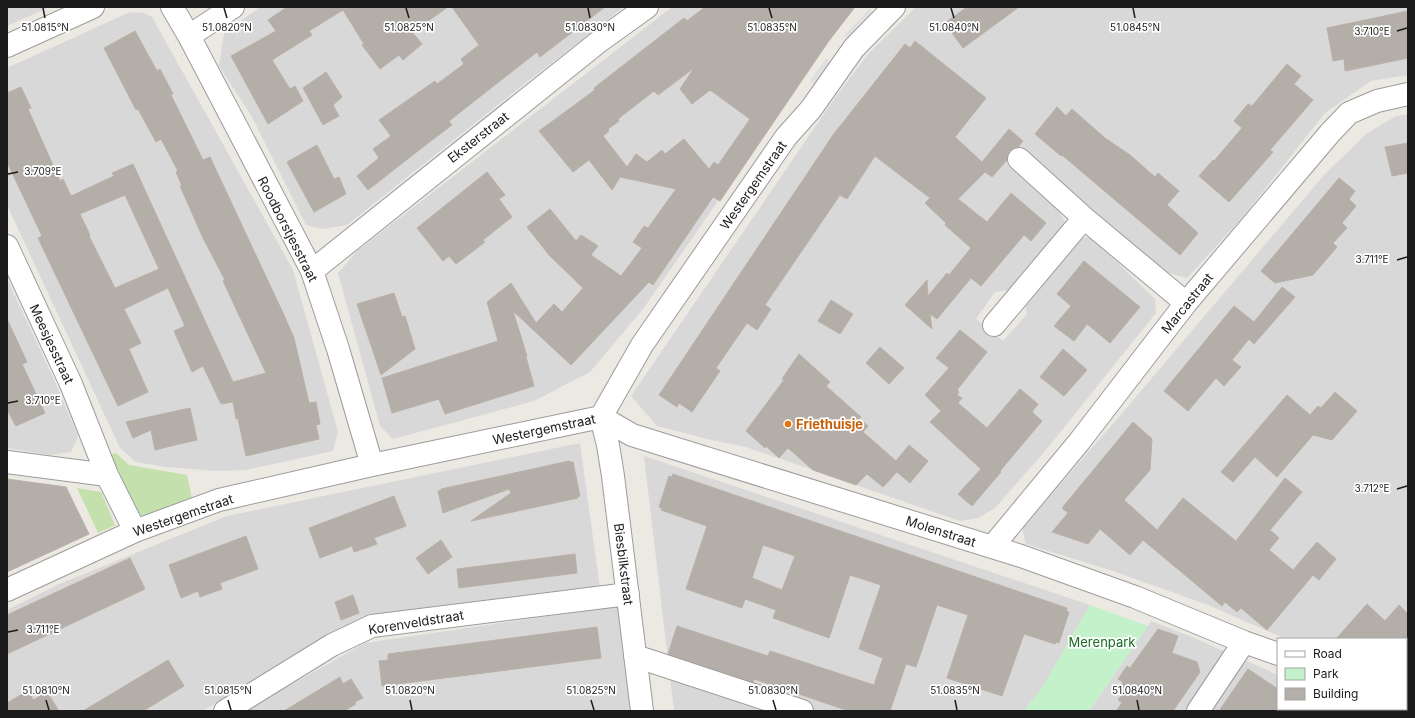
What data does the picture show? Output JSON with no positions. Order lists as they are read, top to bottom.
{
  "streets": {
    "street": [
      "Eksterstraat",
      "Westergemstraat",
      "Roodborstjesstraat",
      "Marcastraat",
      "Meesjesstraat",
      "Molenstraat",
      "Biesbilkstraat",
      "Korenveldstraat"
    ]
  },
  "crossings": [
    ["Eksterstraat", "Roodborstjesstraat"],
    ["Westergemstraat", "Roodborstjesstraat"],
    ["Westergemstraat", "Meesjesstraat"],
    ["Westergemstraat", "Molenstraat"],
    ["Westergemstraat", "Biesbilkstraat"],
    ["Marcastraat", "Molenstraat"],
    ["Molenstraat", "Biesbilkstraat"],
    ["Biesbilkstraat", "Korenveldstraat"]
  ],
  "parks": ["Merenpark"],
  "places": ["Friethuisje"],
  "legend": ["Road", "Park", "Building"],
  "coordinates": [
    "51.0815°N",
    "51.0820°N",
    "51.0825°N",
    "51.0830°N",
    "51.0835°N",
    "51.0840°N",
    "51.0845°N",
    "3.710°E",
    "3.709°E",
    "3.711°E",
    "3.712°E",
    "51.0810°N"
  ]
}
